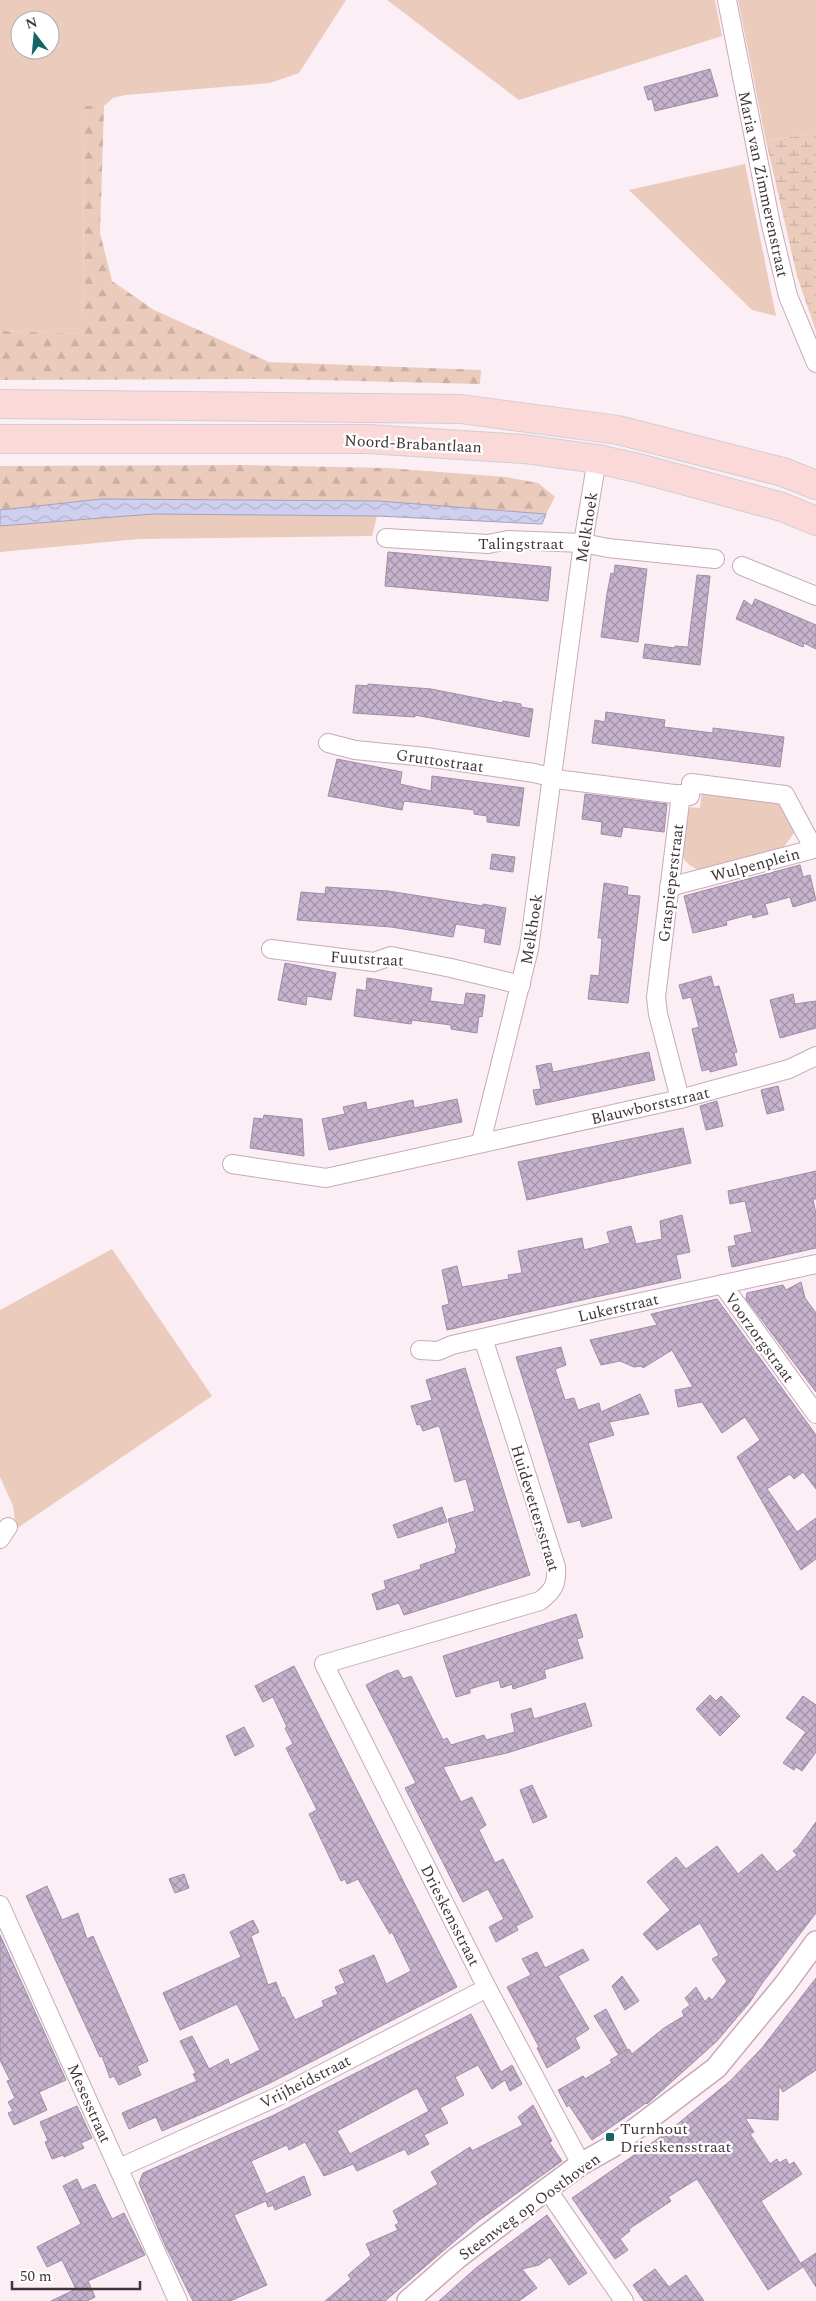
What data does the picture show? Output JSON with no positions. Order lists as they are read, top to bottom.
{
  "streets": {
    "main road": ["Noord-Brabantlaan"],
    "street": [
      "Maria van Zimmerenstraat",
      "Melkhoek",
      "Talingstraat",
      "Gruttostraat",
      "Wulpenplein",
      "Graspieperstraat",
      "Fuutstraat",
      "Blauwborststraat",
      "Lukerstraat",
      "Voorzorgstraat",
      "Huidevettersstraat",
      "Drieskensstraat",
      "Vrijheidstraat",
      "Mesesstraat",
      "Steenweg op Oosthoven"
    ]
  },
  "crossings": [
    ["Noord-Brabantlaan", "Melkhoek"],
    ["Melkhoek", "Talingstraat"],
    ["Melkhoek", "Gruttostraat"],
    ["Melkhoek", "Fuutstraat"],
    ["Melkhoek", "Blauwborststraat"],
    ["Wulpenplein", "Graspieperstraat"],
    ["Graspieperstraat", "Blauwborststraat"],
    ["Lukerstraat", "Voorzorgstraat"],
    ["Lukerstraat", "Huidevettersstraat"],
    ["Huidevettersstraat", "Drieskensstraat"],
    ["Drieskensstraat", "Vrijheidstraat"],
    ["Drieskensstraat", "Steenweg op Oosthoven"],
    ["Vrijheidstraat", "Mesesstraat"]
  ],
  "places": {
    "transit": ["Turnhout Drieskensstraat"]
  },
  "scale_bar": "50 m",
  "north": "top"
}
